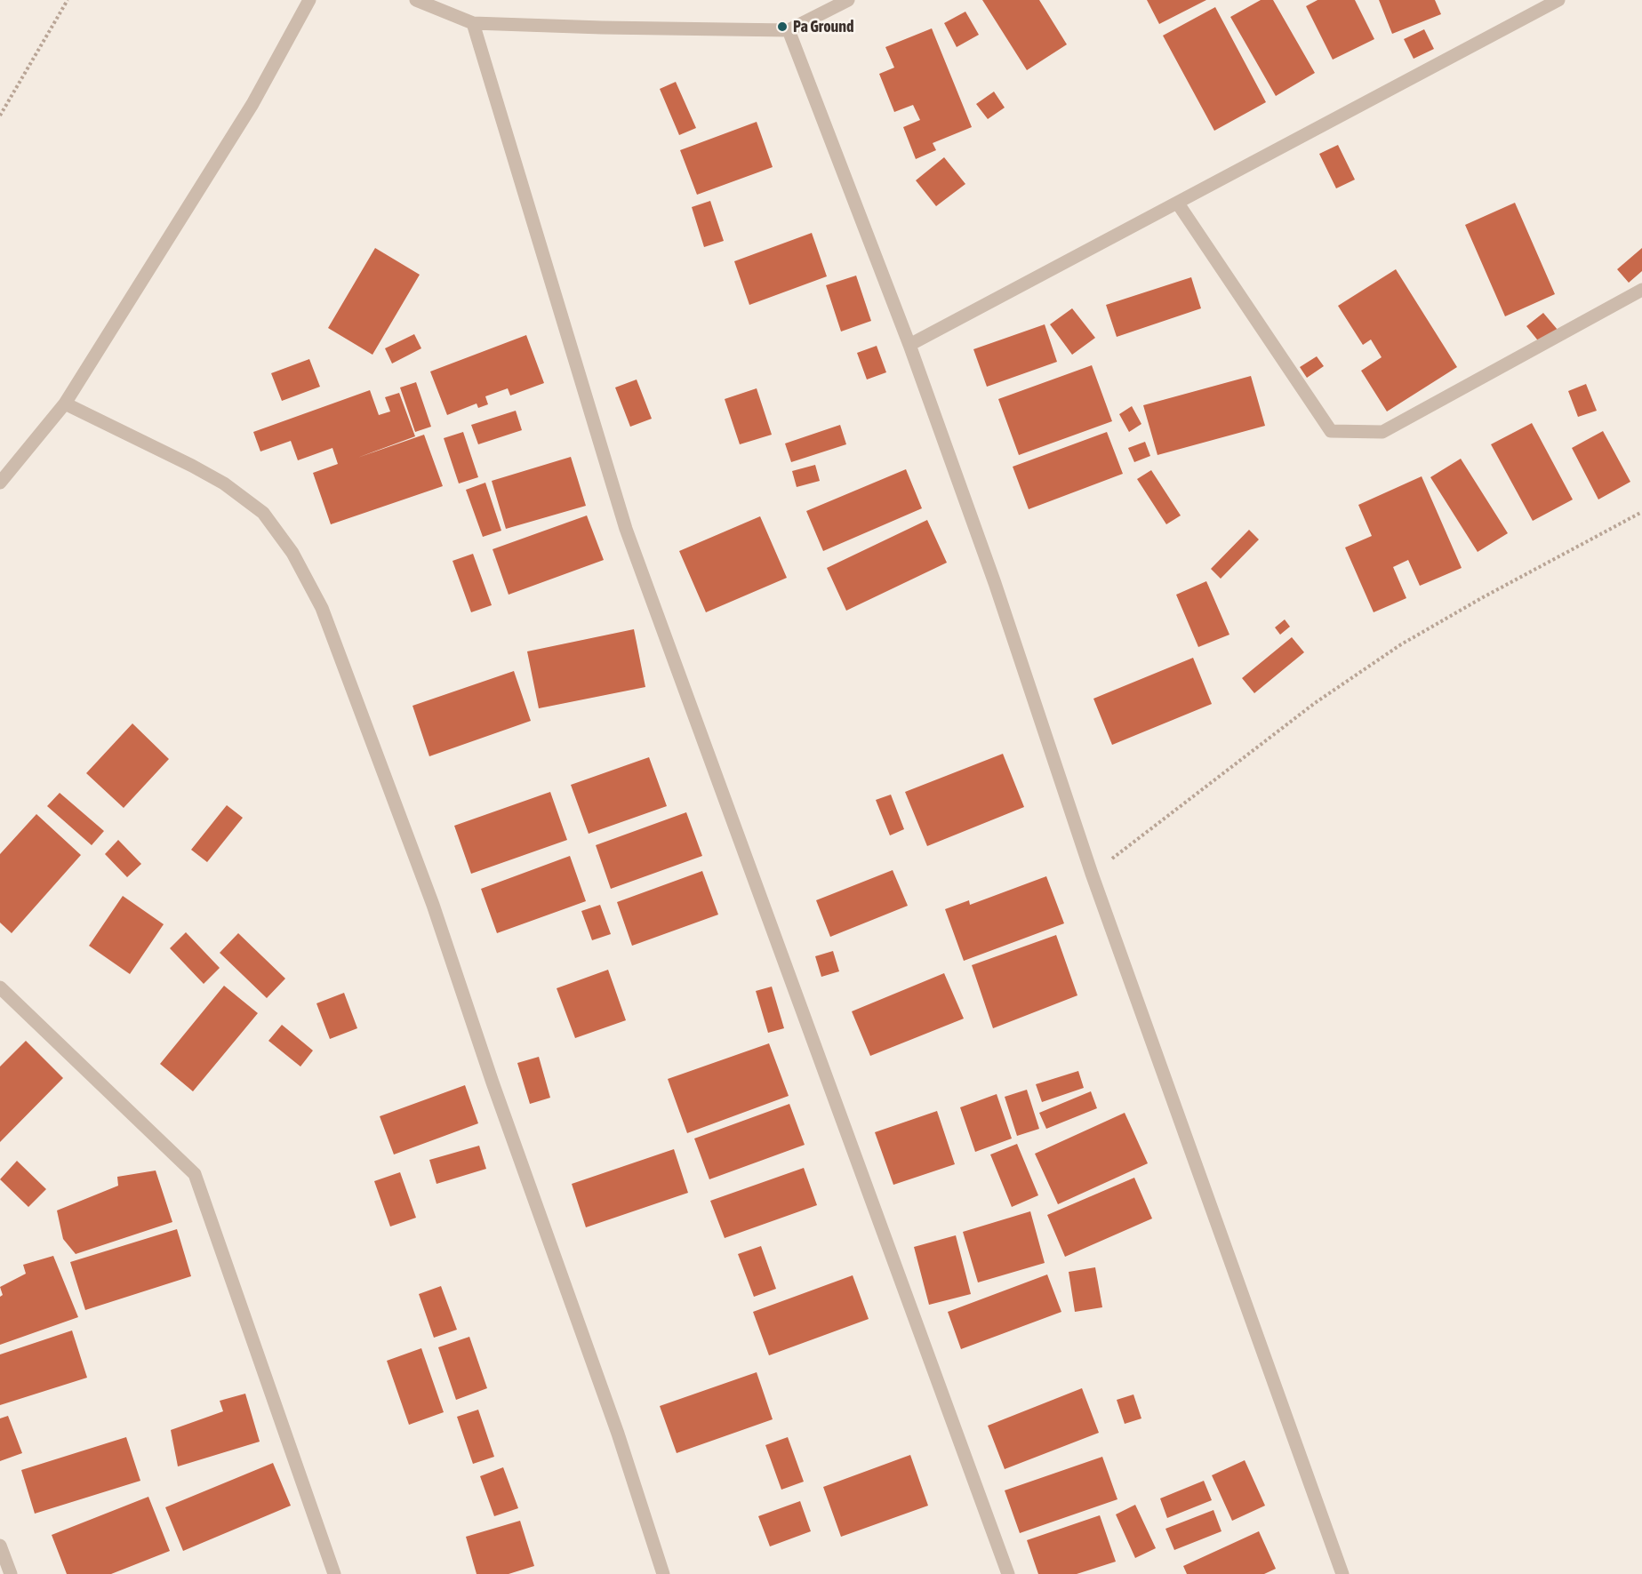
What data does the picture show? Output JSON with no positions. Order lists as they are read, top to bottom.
{
  "places": ["Pa Ground"]
}
